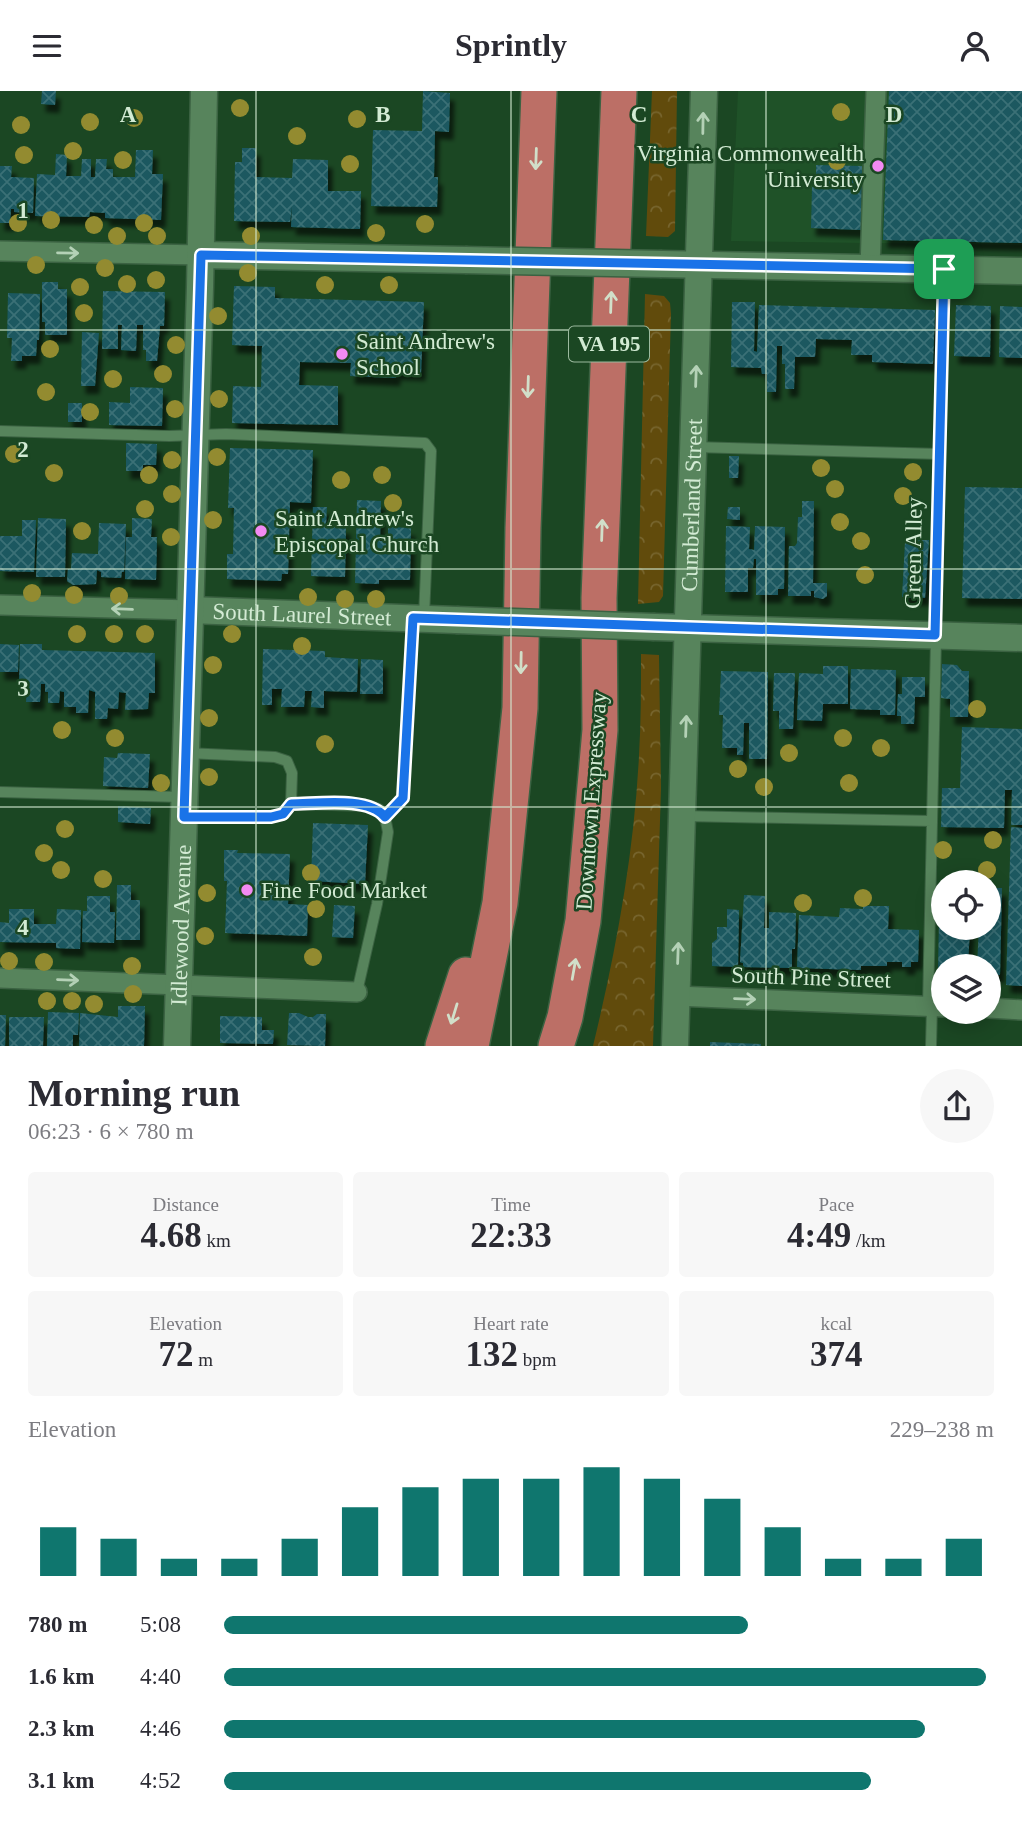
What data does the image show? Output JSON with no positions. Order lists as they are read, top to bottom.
{
  "streets": {
    "highway": ["VA 195", "Downtown Expressway"],
    "main road": ["Cumberland Street", "South Laurel Street", "Idlewood Avenue"],
    "street": ["South Pine Street"],
    "lane": ["Green Alley"]
  },
  "crossings": [
    ["Cumberland Street", "South Laurel Street"],
    ["Cumberland Street", "South Pine Street"],
    ["Green Alley", "South Laurel Street"],
    ["South Laurel Street", "Idlewood Avenue"]
  ],
  "one_way": ["Cumberland Street", "South Pine Street"],
  "places": [
    "Virginia Commonwealth University",
    "Saint Andrew's School",
    "Saint Andrew's Episcopal Church",
    "Fine Food Market"
  ],
  "page": {
    "header": "Sprintly",
    "heading": ["Morning run", "06:23 · 6 × 780 m"],
    "stats": [
      ["Distance", "4.68 km"],
      ["Time", "22:33"],
      ["Pace", "4:49 /km"],
      ["Elevation", "72 m"],
      ["Heart rate", "132 bpm"],
      ["kcal", "374"]
    ],
    "chart": ["Elevation", "229–238 m"],
    "list": [
      {
        "name": "780 m",
        "note": "5:08"
      },
      {
        "name": "1.6 km",
        "note": "4:40"
      },
      {
        "name": "2.3 km",
        "note": "4:46"
      },
      {
        "name": "3.1 km",
        "note": "4:52"
      }
    ]
  },
  "grid": {
    "columns": [
      "A",
      "B",
      "C",
      "D"
    ],
    "rows": [
      "1",
      "2",
      "3",
      "4"
    ]
  }
}
